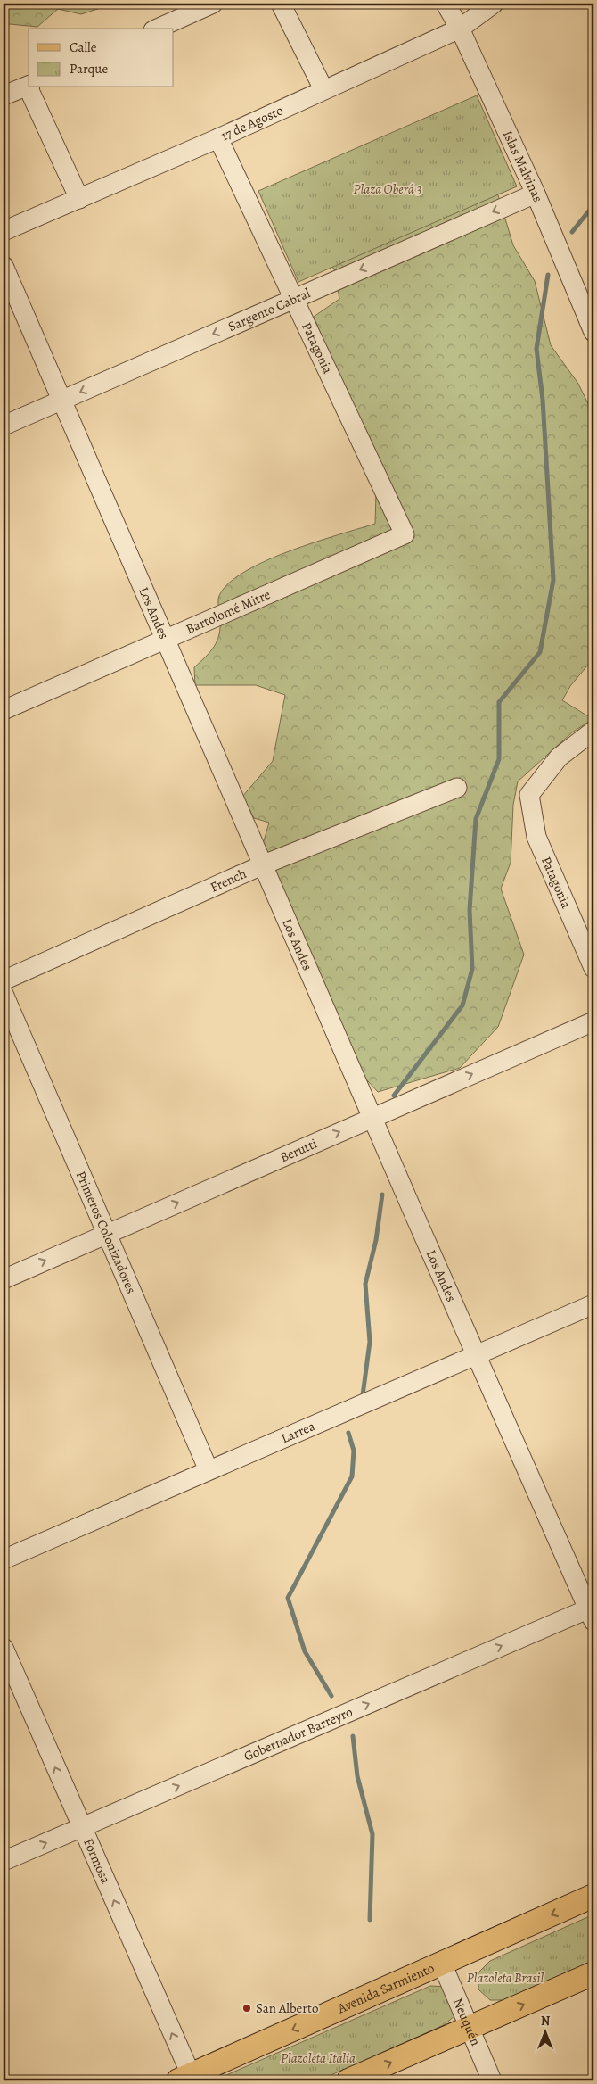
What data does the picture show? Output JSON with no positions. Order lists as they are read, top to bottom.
{
  "streets": {
    "main road": ["Avenida Sarmiento"],
    "street": [
      "17 de Agosto",
      "Islas Malvinas",
      "Sargento Cabral",
      "Patagonia",
      "Los Andes",
      "Bartolomé Mitre",
      "French",
      "Berutti",
      "Primeros Colonizadores",
      "Larrea",
      "Gobernador Barreyro",
      "Formosa",
      "Neuquén"
    ]
  },
  "crossings": [
    ["17 de Agosto", "Islas Malvinas"],
    ["17 de Agosto", "Patagonia"],
    ["Islas Malvinas", "Sargento Cabral"],
    ["Sargento Cabral", "Patagonia"],
    ["Sargento Cabral", "Los Andes"],
    ["Patagonia", "Bartolomé Mitre"],
    ["Los Andes", "Bartolomé Mitre"],
    ["Los Andes", "French"],
    ["Los Andes", "Berutti"],
    ["Los Andes", "Larrea"],
    ["Los Andes", "Gobernador Barreyro"],
    ["Berutti", "Primeros Colonizadores"],
    ["Primeros Colonizadores", "Larrea"],
    ["Gobernador Barreyro", "Formosa"],
    ["Formosa", "Avenida Sarmiento"],
    ["Avenida Sarmiento", "Neuquén"]
  ],
  "one_way": [
    "Sargento Cabral",
    "Berutti",
    "Gobernador Barreyro",
    "Formosa"
  ],
  "parks": ["Plaza Oberá 3", "Plazoleta Brasil", "Plazoleta Italia"],
  "places": ["San Alberto"],
  "legend": ["Calle", "Parque"],
  "north": "top"
}
